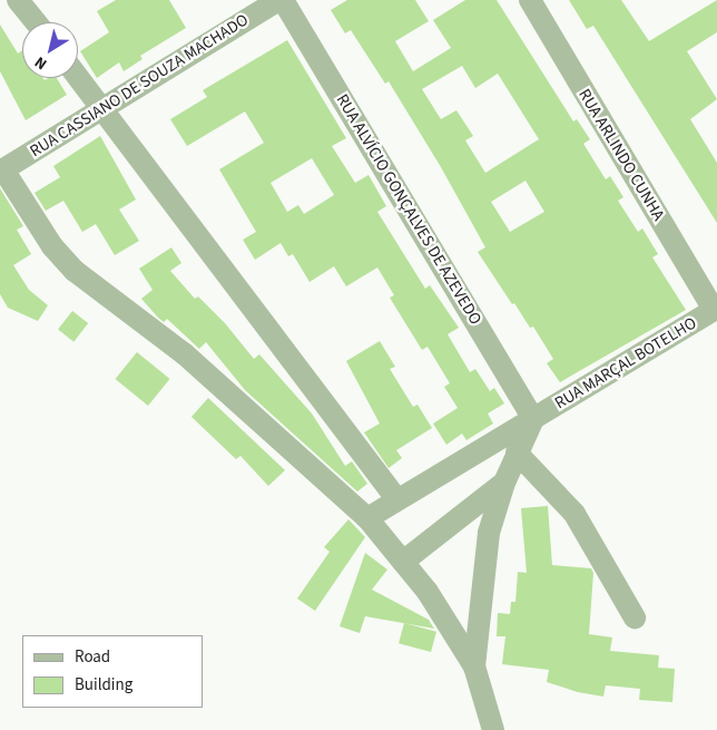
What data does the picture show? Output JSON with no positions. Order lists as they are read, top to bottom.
{
  "streets": {
    "street": [
      "RUA CASSIANO DE SOUZA MACHADO",
      "RUA ARLINDO CUNHA",
      "RUA ALVÍCIO GONÇALVES DE AZEVEDO",
      "RUA MARÇAL BOTELHO"
    ]
  },
  "crossings": [
    ["RUA ARLINDO CUNHA", "RUA MARÇAL BOTELHO"],
    ["RUA ALVÍCIO GONÇALVES DE AZEVEDO", "RUA MARÇAL BOTELHO"]
  ],
  "legend": ["Road", "Building"],
  "north": "bottom left"
}
